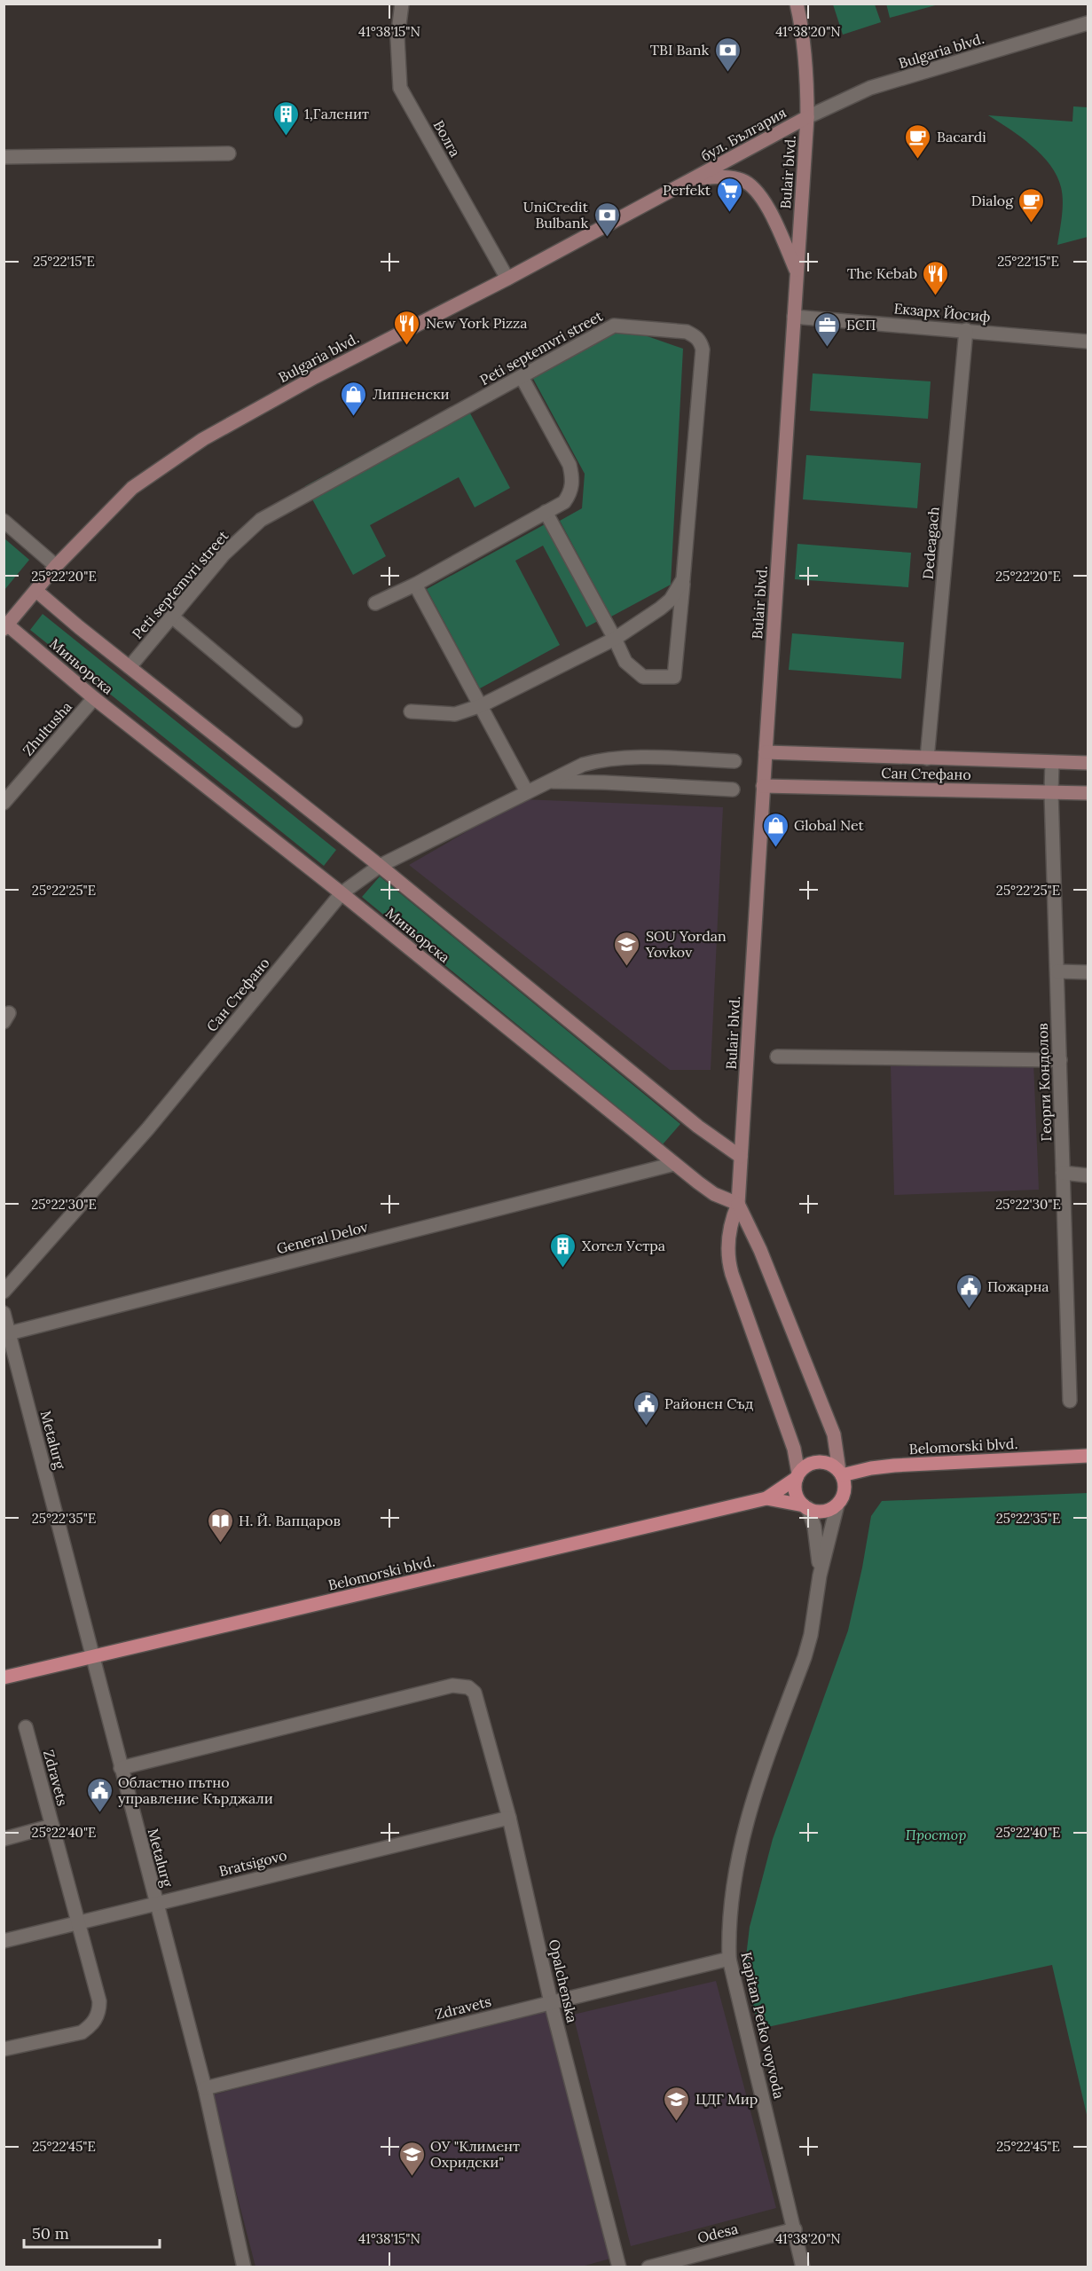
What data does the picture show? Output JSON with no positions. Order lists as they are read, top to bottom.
{
  "streets": {
    "main road": [
      "Bulgaria blvd.",
      "бул. България",
      "Bulair blvd.",
      "Миньорска",
      "Сан Стефано",
      "Belomorski blvd."
    ],
    "street": [
      "Волга",
      "Екзарх Йосиф",
      "Peti septemvri street",
      "Dedeagach",
      "Zhultusha",
      "Георги Кондолов",
      "General Delov",
      "Metalurg",
      "Zdravets",
      "Bratsigovo",
      "Opalchenska",
      "Kapitan Petko voyvoda",
      "Odesa"
    ]
  },
  "crossings": [
    ["Bulgaria blvd.", "бул. България"],
    ["Bulgaria blvd.", "Волга"],
    ["Bulgaria blvd.", "Bulair blvd."],
    ["Bulgaria blvd.", "Миньорска"],
    ["бул. България", "Bulair blvd."],
    ["Bulair blvd.", "Екзарх Йосиф"],
    ["Bulair blvd.", "Миньорска"],
    ["Bulair blvd.", "Сан Стефано"],
    ["Bulair blvd.", "Belomorski blvd."],
    ["Bulair blvd.", "Kapitan Petko voyvoda"],
    ["Екзарх Йосиф", "Dedeagach"],
    ["Peti septemvri street", "Миньорска"],
    ["Dedeagach", "Сан Стефано"],
    ["Миньорска", "Zhultusha"],
    ["Миньорска", "Сан Стефано"],
    ["Миньорска", "General Delov"],
    ["Сан Стефано", "Георги Кондолов"],
    ["General Delov", "Metalurg"],
    ["Metalurg", "Belomorski blvd."],
    ["Metalurg", "Zdravets"],
    ["Metalurg", "Bratsigovo"],
    ["Metalurg", "Opalchenska"],
    ["Belomorski blvd.", "Kapitan Petko voyvoda"],
    ["Zdravets", "Bratsigovo"],
    ["Zdravets", "Opalchenska"],
    ["Zdravets", "Kapitan Petko voyvoda"],
    ["Bratsigovo", "Opalchenska"],
    ["Kapitan Petko voyvoda", "Odesa"]
  ],
  "parks": ["Простор"],
  "places": {
    "bank": ["TBI Bank", "UniCredit Bulbank"],
    "building": ["1,Галенит", "Хотел Устра"],
    "cafe": ["Bacardi", "Dialog"],
    "supermarket": ["Perfekt"],
    "restaurant": ["The Kebab", "New York Pizza"],
    "office": ["БСП"],
    "shop": ["Липненски", "Global Net"],
    "school or university": ["SOU Yordan Yovkov", "ЦДГ Мир", "ОУ \"Климент Охридски\""],
    "public building": ["Пожарна", "Районен Съд", "Областно пътно управление Кърджали"],
    "library": ["Н. Й. Вапцаров"]
  },
  "scale_bar": "50 m",
  "coordinates": [
    "41°38'15\"N",
    "41°38'20\"N",
    "25°22'15\"E",
    "25°22'20\"E",
    "25°22'25\"E",
    "25°22'30\"E",
    "25°22'35\"E",
    "25°22'40\"E",
    "25°22'45\"E"
  ]
}
